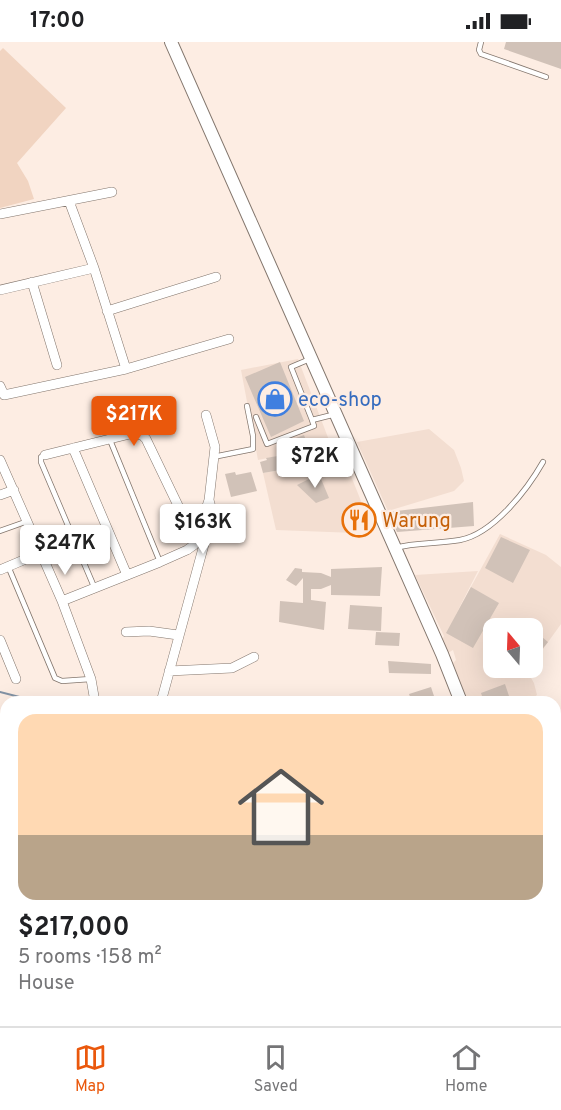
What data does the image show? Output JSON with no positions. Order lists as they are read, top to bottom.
{
  "places": {
    "shop": ["eco-shop"],
    "restaurant": ["Warung"]
  },
  "north": "top",
  "page": {
    "status": "17:00",
    "price": [
      "$217K",
      "$72K",
      "$163K",
      "$247K"
    ],
    "list": [
      {
        "name": "$217,000",
        "note": "5 rooms · 158 m² · House"
      }
    ],
    "tabs": ["Map", "Saved", "Home"]
  }
}
